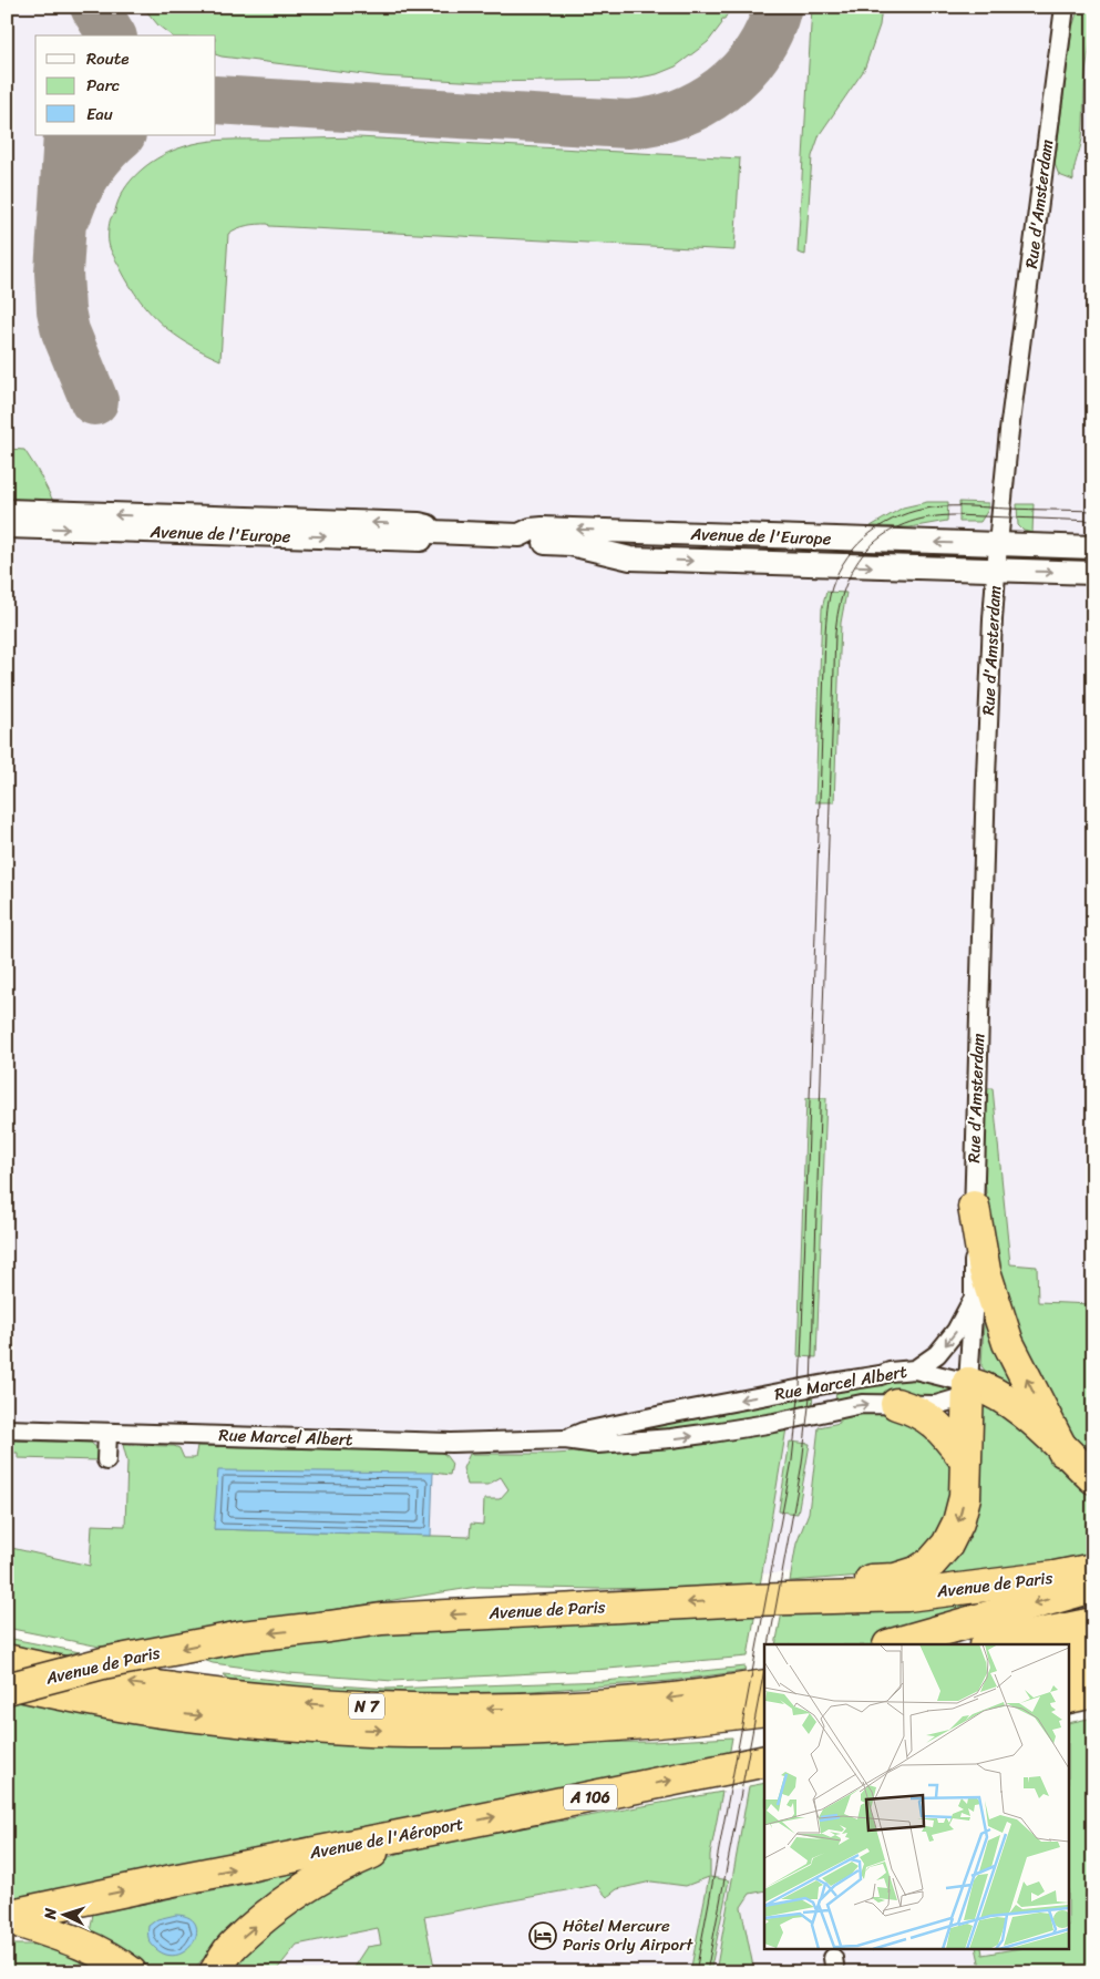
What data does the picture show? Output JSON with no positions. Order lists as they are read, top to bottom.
{
  "streets": {
    "highway": [
      "Avenue de Paris",
      "N 7",
      "A 106",
      "Avenue de l'Aéroport"
    ],
    "street": ["Rue d'Amsterdam", "Avenue de l'Europe", "Rue Marcel Albert"]
  },
  "crossings": [
    ["Rue d'Amsterdam", "Avenue de l'Europe"],
    ["Rue d'Amsterdam", "Rue Marcel Albert"]
  ],
  "places": {
    "hotel": ["Hôtel Mercure Paris Orly Airport"]
  },
  "legend": ["Route", "Parc", "Eau"],
  "north": "left"
}
